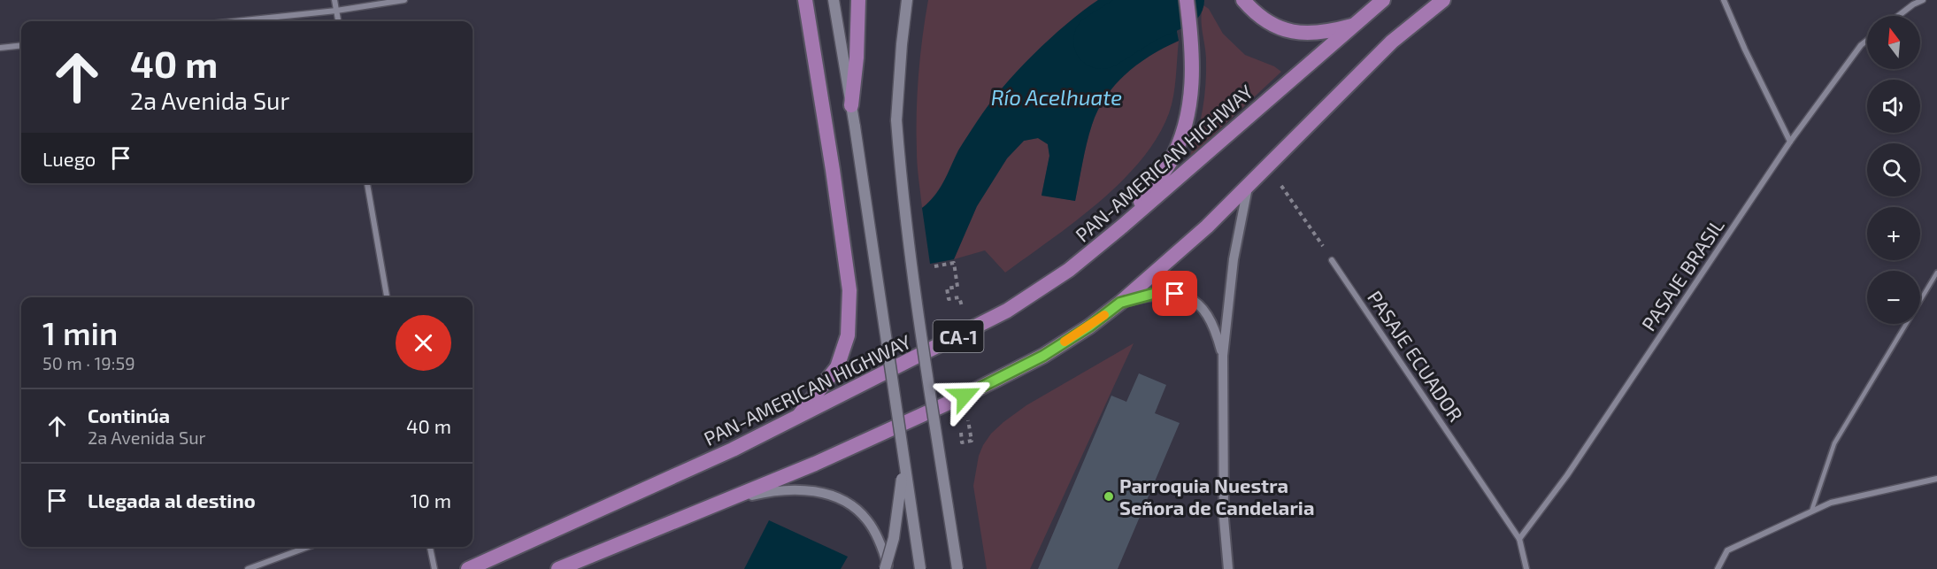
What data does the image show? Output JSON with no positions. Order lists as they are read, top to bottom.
{
  "streets": {
    "highway": ["PAN-AMERICAN HIGHWAY", "CA-1"],
    "street": ["PASAJE BRASIL", "PASAJE ECUADOR"]
  },
  "crossings": [
    ["PASAJE BRASIL", "PASAJE ECUADOR"]
  ],
  "water": ["Río Acelhuate"],
  "places": ["Parroquia Nuestra Señora de Candelaria"],
  "north": "top",
  "page": {
    "map_buttons": ["+", "−"],
    "turn": ["40 m", "2a Avenida Sur"],
    "then": "Luego",
    "heading": ["1 min", "50 m · 19:59"],
    "list": [
      {
        "name": "Continúa",
        "note": "2a Avenida Sur",
        "value": "40 m"
      },
      {
        "name": "Llegada al destino",
        "value": "10 m"
      }
    ]
  }
}
